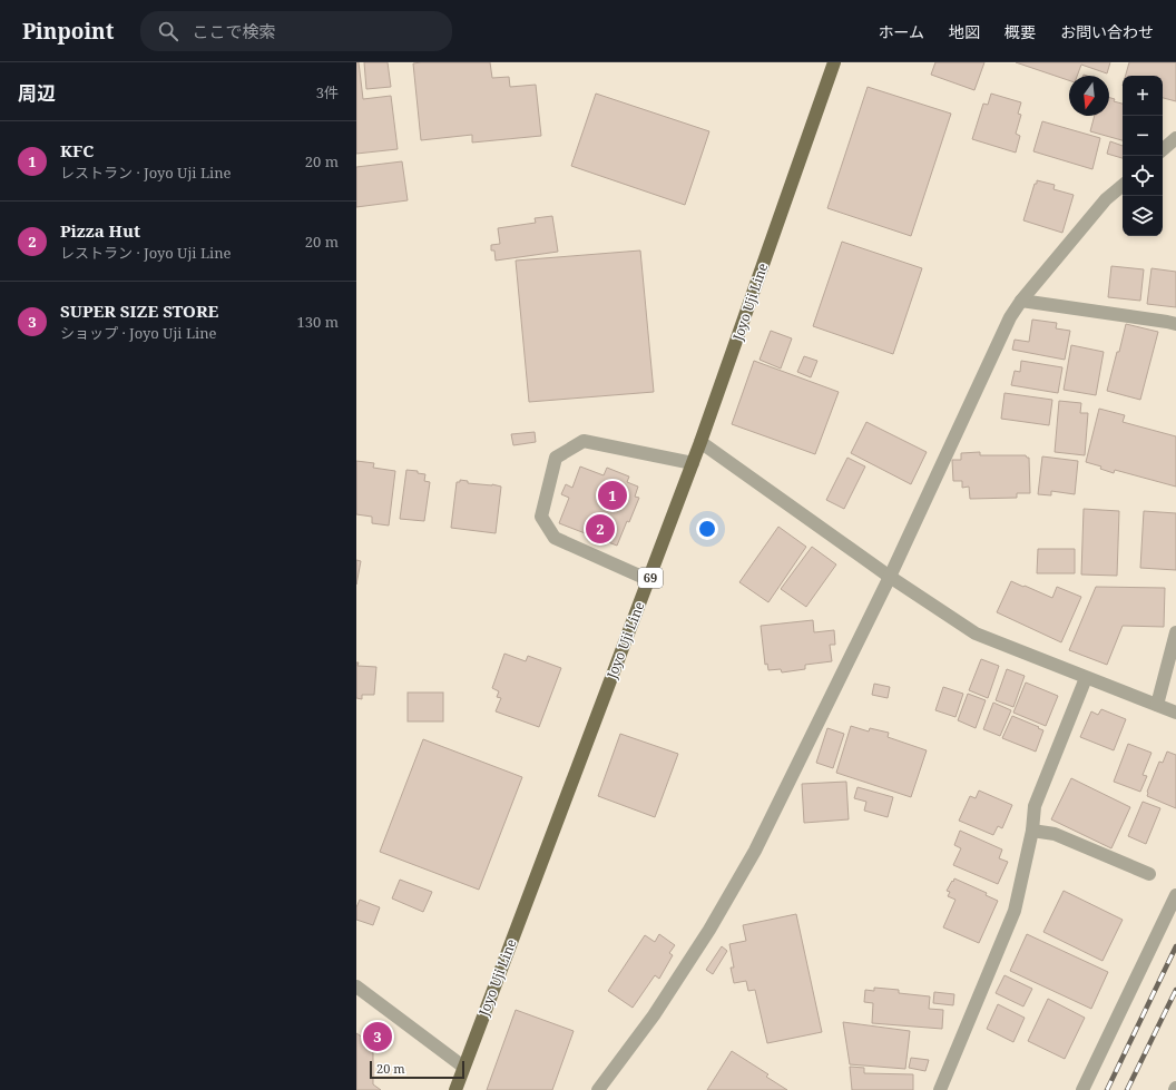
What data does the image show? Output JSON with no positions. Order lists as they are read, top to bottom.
{
  "streets": {
    "main road": ["Joyo Uji Line", "69"]
  },
  "scale_bar": "20 m",
  "north": "bottom",
  "page": {
    "header": "Pinpoint",
    "search": "ここで検索",
    "nav": [
      "ホーム",
      "地図",
      "概要",
      "お問い合わせ"
    ],
    "heading": ["周辺", "3件"],
    "map_buttons": ["+", "−"],
    "list": [
      {
        "mark": "1",
        "name": "KFC",
        "note": "レストラン · Joyo Uji Line",
        "value": "20 m"
      },
      {
        "mark": "2",
        "name": "Pizza Hut",
        "note": "レストラン · Joyo Uji Line",
        "value": "20 m"
      },
      {
        "mark": "3",
        "name": "SUPER SIZE STORE",
        "note": "ショップ · Joyo Uji Line",
        "value": "130 m"
      }
    ],
    "pins": ["1", "2", "3"],
    "scale": "20 m"
  }
}
